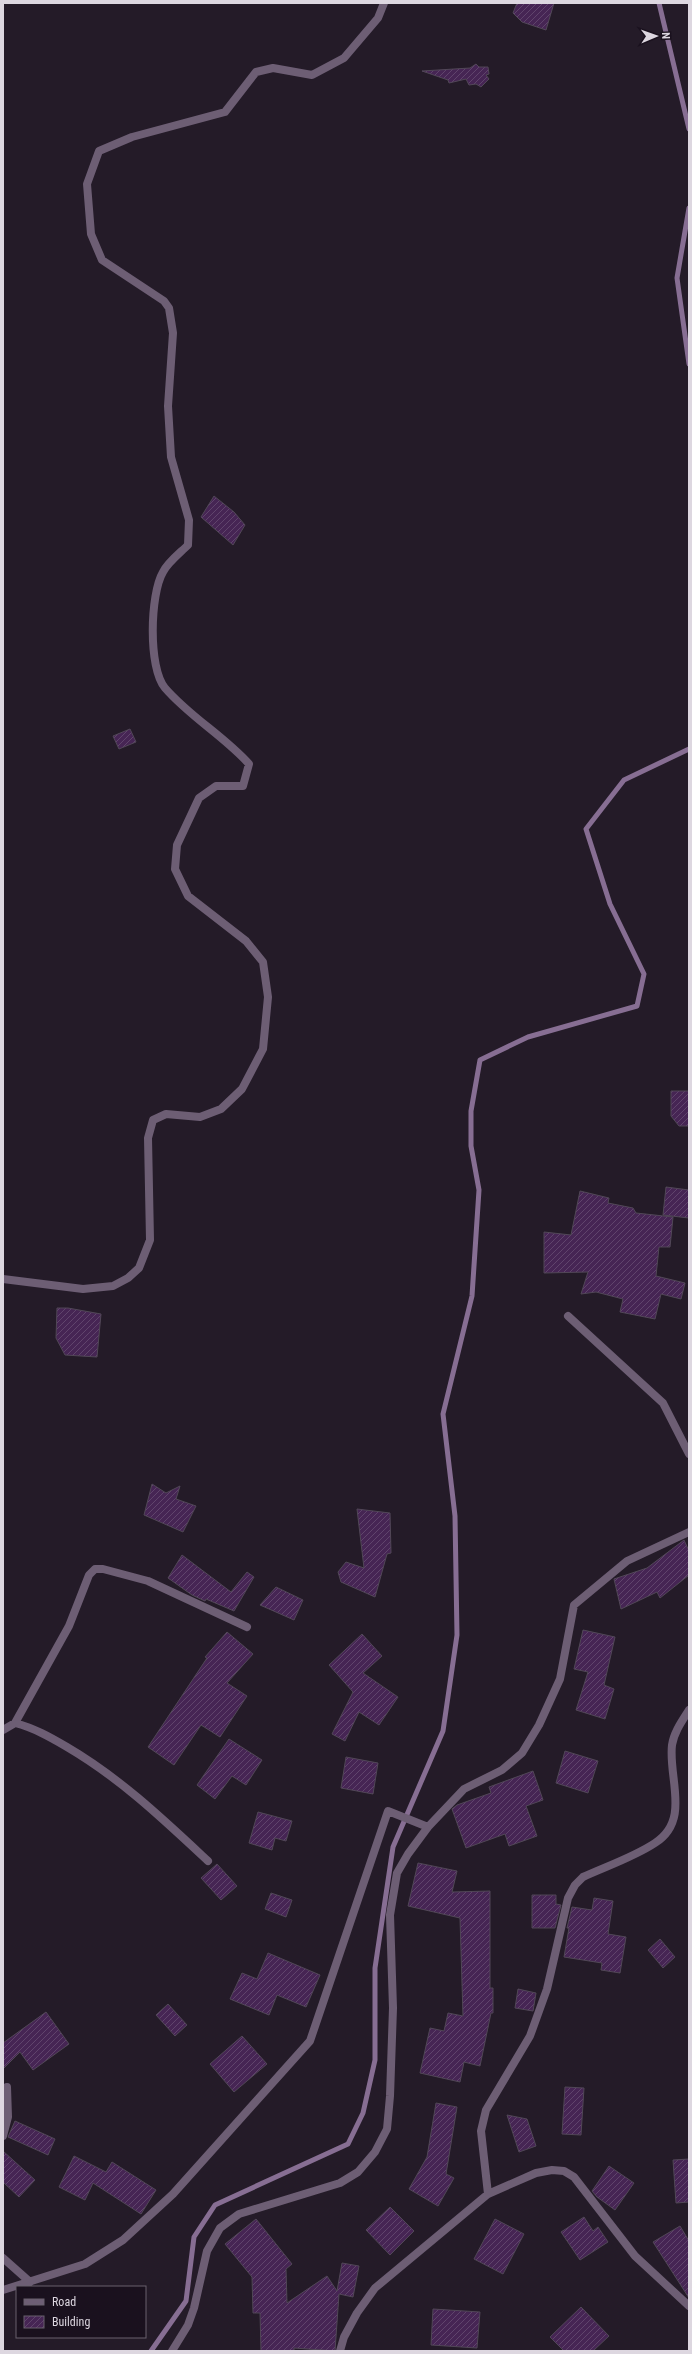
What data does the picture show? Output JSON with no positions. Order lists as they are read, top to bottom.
{
  "legend": ["Road", "Building"],
  "north": "right"
}
